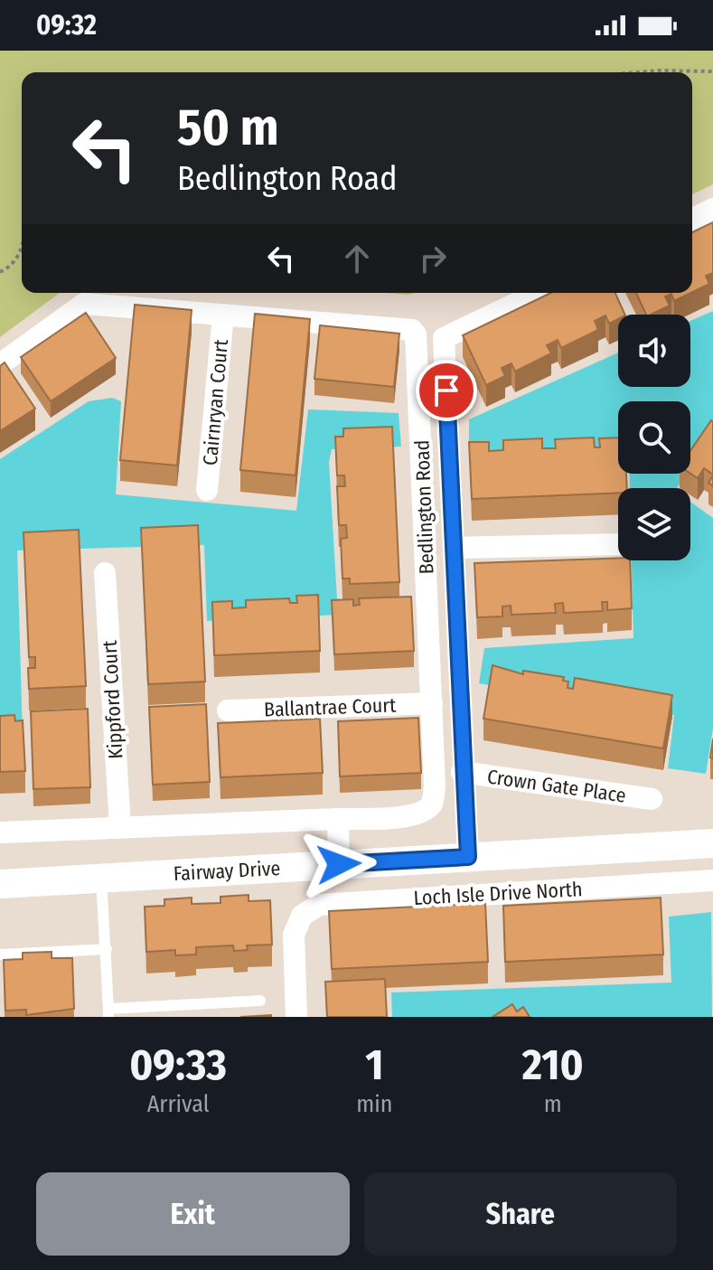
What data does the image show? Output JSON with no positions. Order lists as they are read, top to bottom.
{
  "streets": {
    "street": [
      "Cairnryan Court",
      "Bedlington Road",
      "Kippford Court",
      "Ballantrae Court",
      "Crown Gate Place",
      "Fairway Drive",
      "Loch Isle Drive North"
    ]
  },
  "crossings": [
    ["Cairnryan Court", "Bedlington Road"],
    ["Bedlington Road", "Kippford Court"],
    ["Bedlington Road", "Ballantrae Court"],
    ["Bedlington Road", "Crown Gate Place"],
    ["Bedlington Road", "Fairway Drive"],
    ["Fairway Drive", "Loch Isle Drive North"]
  ],
  "page": {
    "status": "09:32",
    "turn": ["50 m", "Bedlington Road"],
    "eta": [
      "09:33",
      "Arrival",
      "1",
      "min",
      "210",
      "m"
    ],
    "buttons": ["Exit", "Share"]
  }
}
